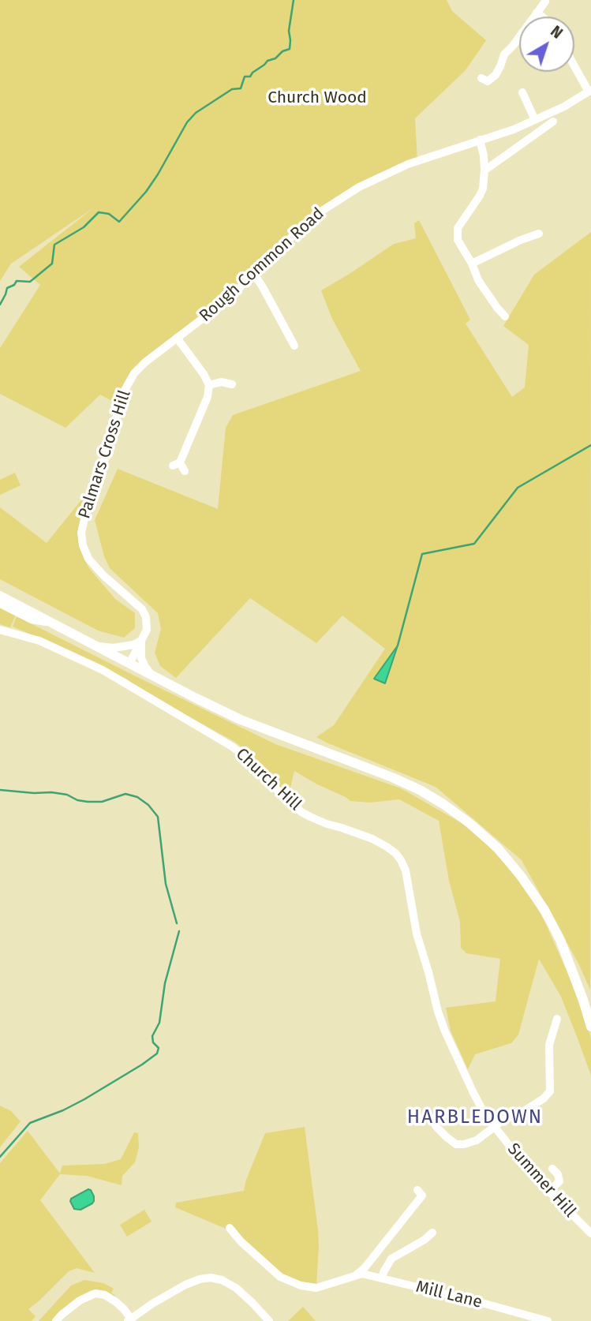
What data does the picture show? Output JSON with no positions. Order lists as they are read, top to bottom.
{
  "streets": {
    "street": [
      "Rough Common Road",
      "Palmars Cross Hill",
      "Church Hill",
      "Summer Hill",
      "Mill Lane"
    ]
  },
  "crossings": [
    ["Rough Common Road", "Palmars Cross Hill"],
    ["Church Hill", "Summer Hill"]
  ],
  "districts": ["HARBLEDOWN"],
  "parks": ["Church Wood"],
  "north": "top right"
}
